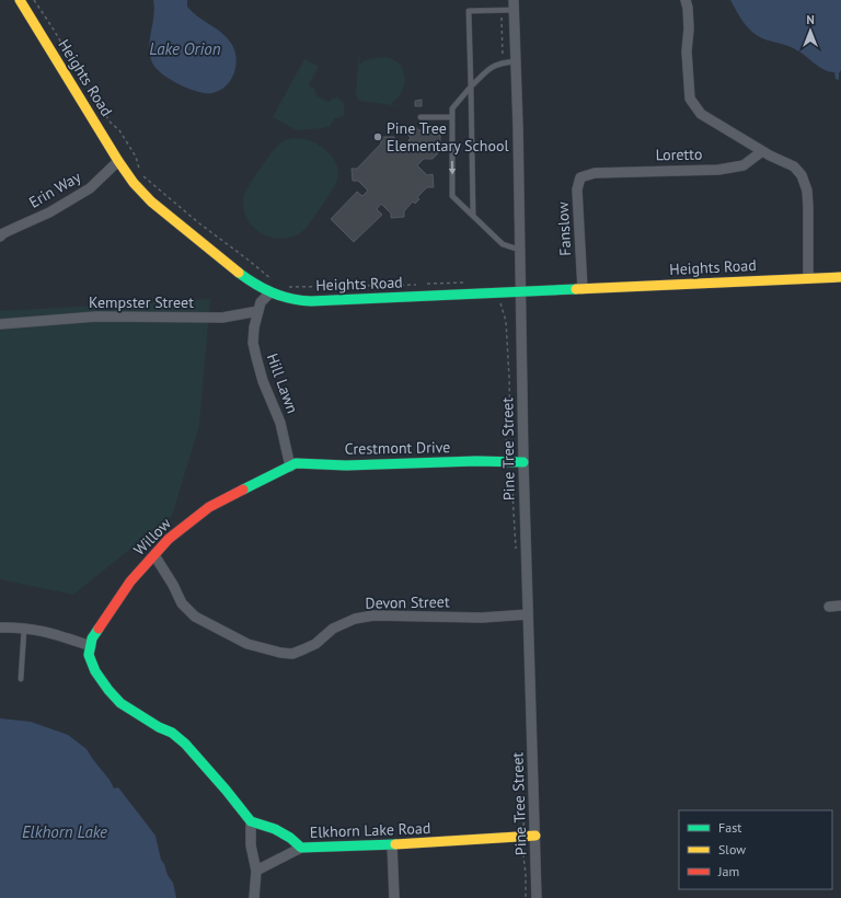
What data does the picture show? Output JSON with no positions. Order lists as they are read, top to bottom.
{
  "streets": {
    "street": [
      "Heights Road",
      "Loretto",
      "Erin Way",
      "Fanslow",
      "Kempster Street",
      "Hill Lawn",
      "Crestmont Drive",
      "Pine Tree Street",
      "Willow",
      "Devon Street",
      "Elkhorn Lake Road"
    ]
  },
  "crossings": [
    ["Heights Road", "Erin Way"],
    ["Heights Road", "Fanslow"],
    ["Heights Road", "Pine Tree Street"],
    ["Loretto", "Fanslow"],
    ["Kempster Street", "Hill Lawn"],
    ["Hill Lawn", "Crestmont Drive"],
    ["Crestmont Drive", "Pine Tree Street"],
    ["Crestmont Drive", "Willow"],
    ["Pine Tree Street", "Devon Street"],
    ["Pine Tree Street", "Elkhorn Lake Road"],
    ["Willow", "Devon Street"],
    ["Willow", "Elkhorn Lake Road"]
  ],
  "water": ["Lake Orion", "Elkhorn Lake"],
  "places": ["Pine Tree Elementary School"],
  "legend": ["Fast", "Slow", "Jam"],
  "north": "top"
}
